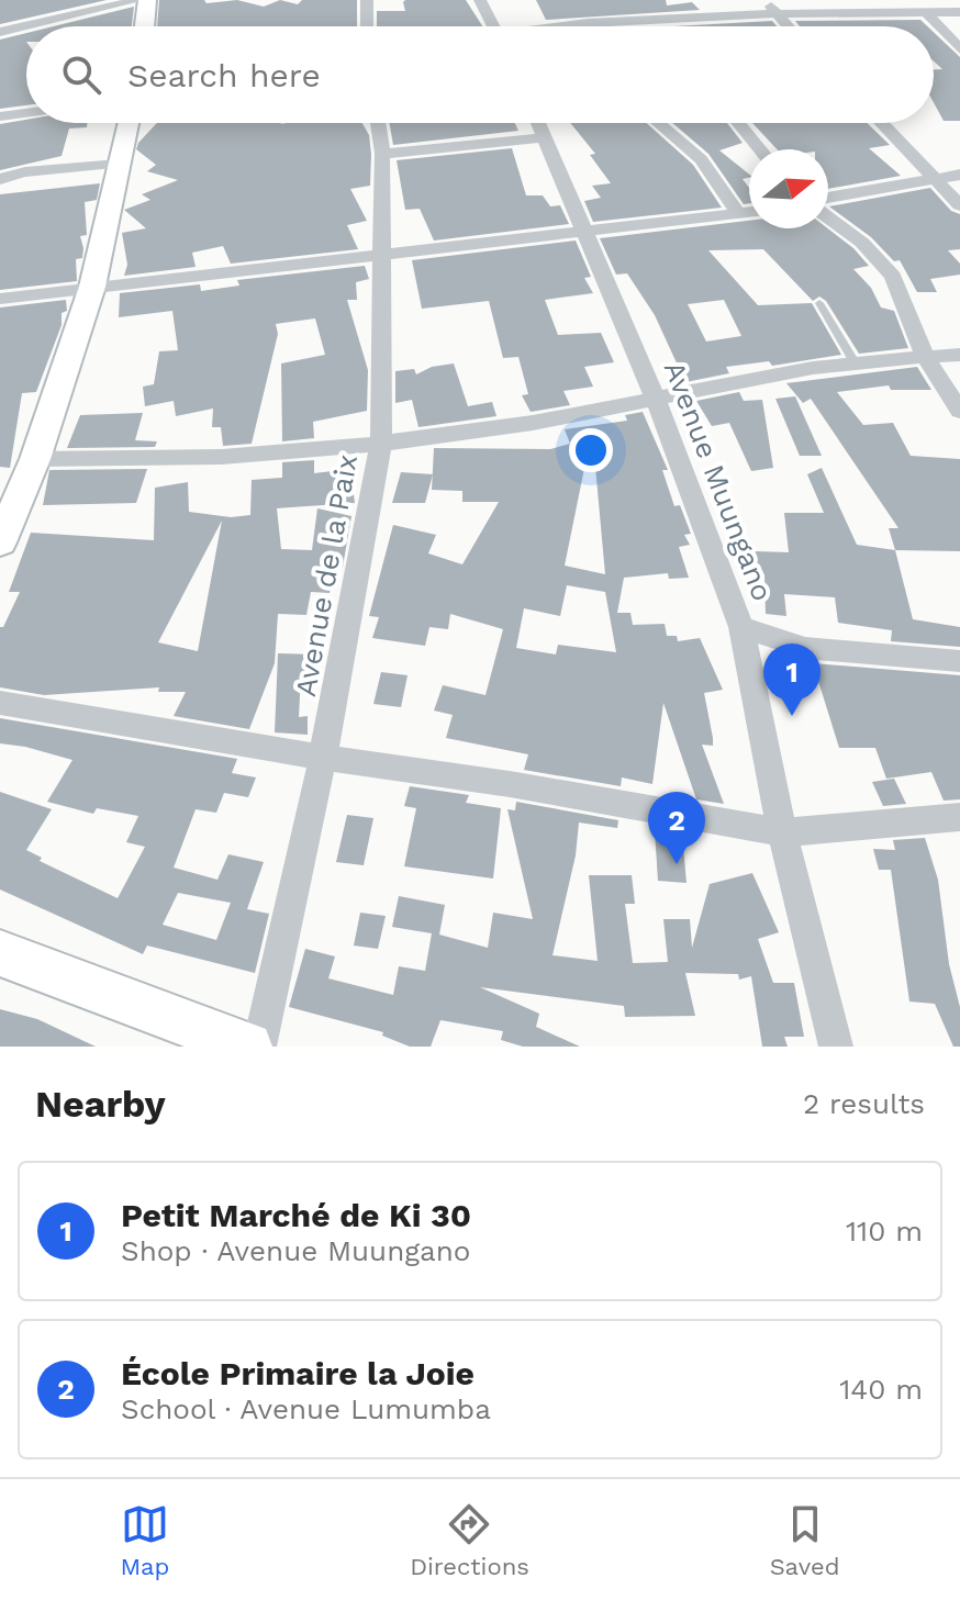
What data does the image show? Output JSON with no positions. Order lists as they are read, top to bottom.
{
  "streets": {
    "street": ["Avenue Muungano", "Avenue de la Paix"]
  },
  "north": "right",
  "page": {
    "search": "Search here",
    "pins": ["1", "2"],
    "heading": ["Nearby", "2 results"],
    "list": [
      {
        "mark": "1",
        "name": "Petit Marché de Ki 30",
        "note": "Shop · Avenue Muungano",
        "value": "110 m"
      },
      {
        "mark": "2",
        "name": "École Primaire la Joie",
        "note": "School · Avenue Lumumba",
        "value": "140 m"
      }
    ],
    "nav": ["Map", "Directions", "Saved"]
  }
}
